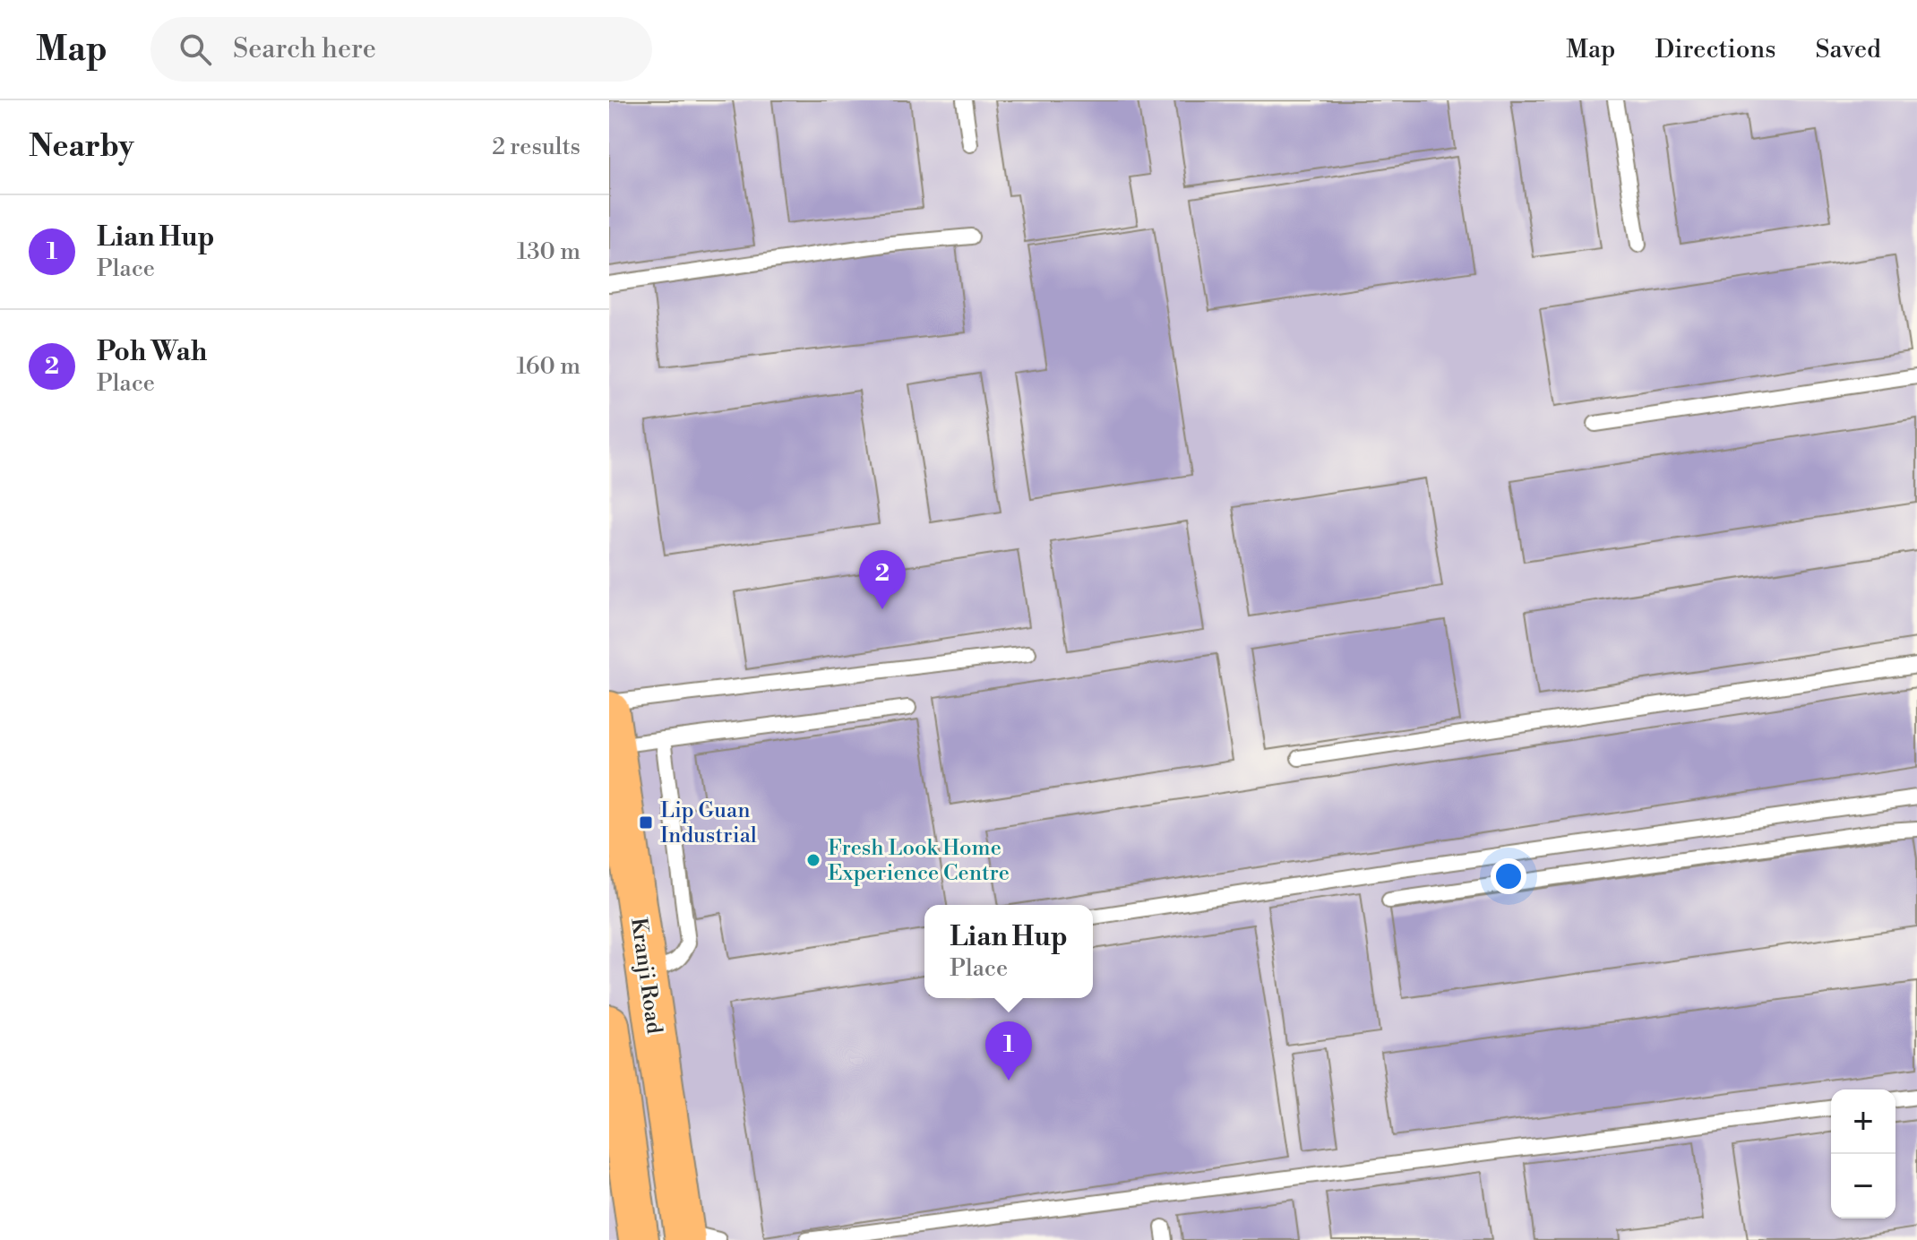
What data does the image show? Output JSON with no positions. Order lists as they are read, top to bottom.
{
  "streets": {
    "main road": ["Kranji Road"]
  },
  "places": {
    "transit": ["Lip Guan Industrial"],
    "other": ["Fresh Look Home Experience Centre"]
  },
  "page": {
    "header": "Map",
    "search": "Search here",
    "nav": ["Map", "Directions", "Saved"],
    "heading": ["Nearby", "2 results"],
    "list": [
      {
        "mark": "1",
        "name": "Lian Hup",
        "note": "Place",
        "value": "130 m"
      },
      {
        "mark": "2",
        "name": "Poh Wah",
        "note": "Place",
        "value": "160 m"
      }
    ],
    "pins": ["2", "1"],
    "popup": ["Lian Hup", "Place"],
    "map_buttons": ["+", "−"]
  }
}
